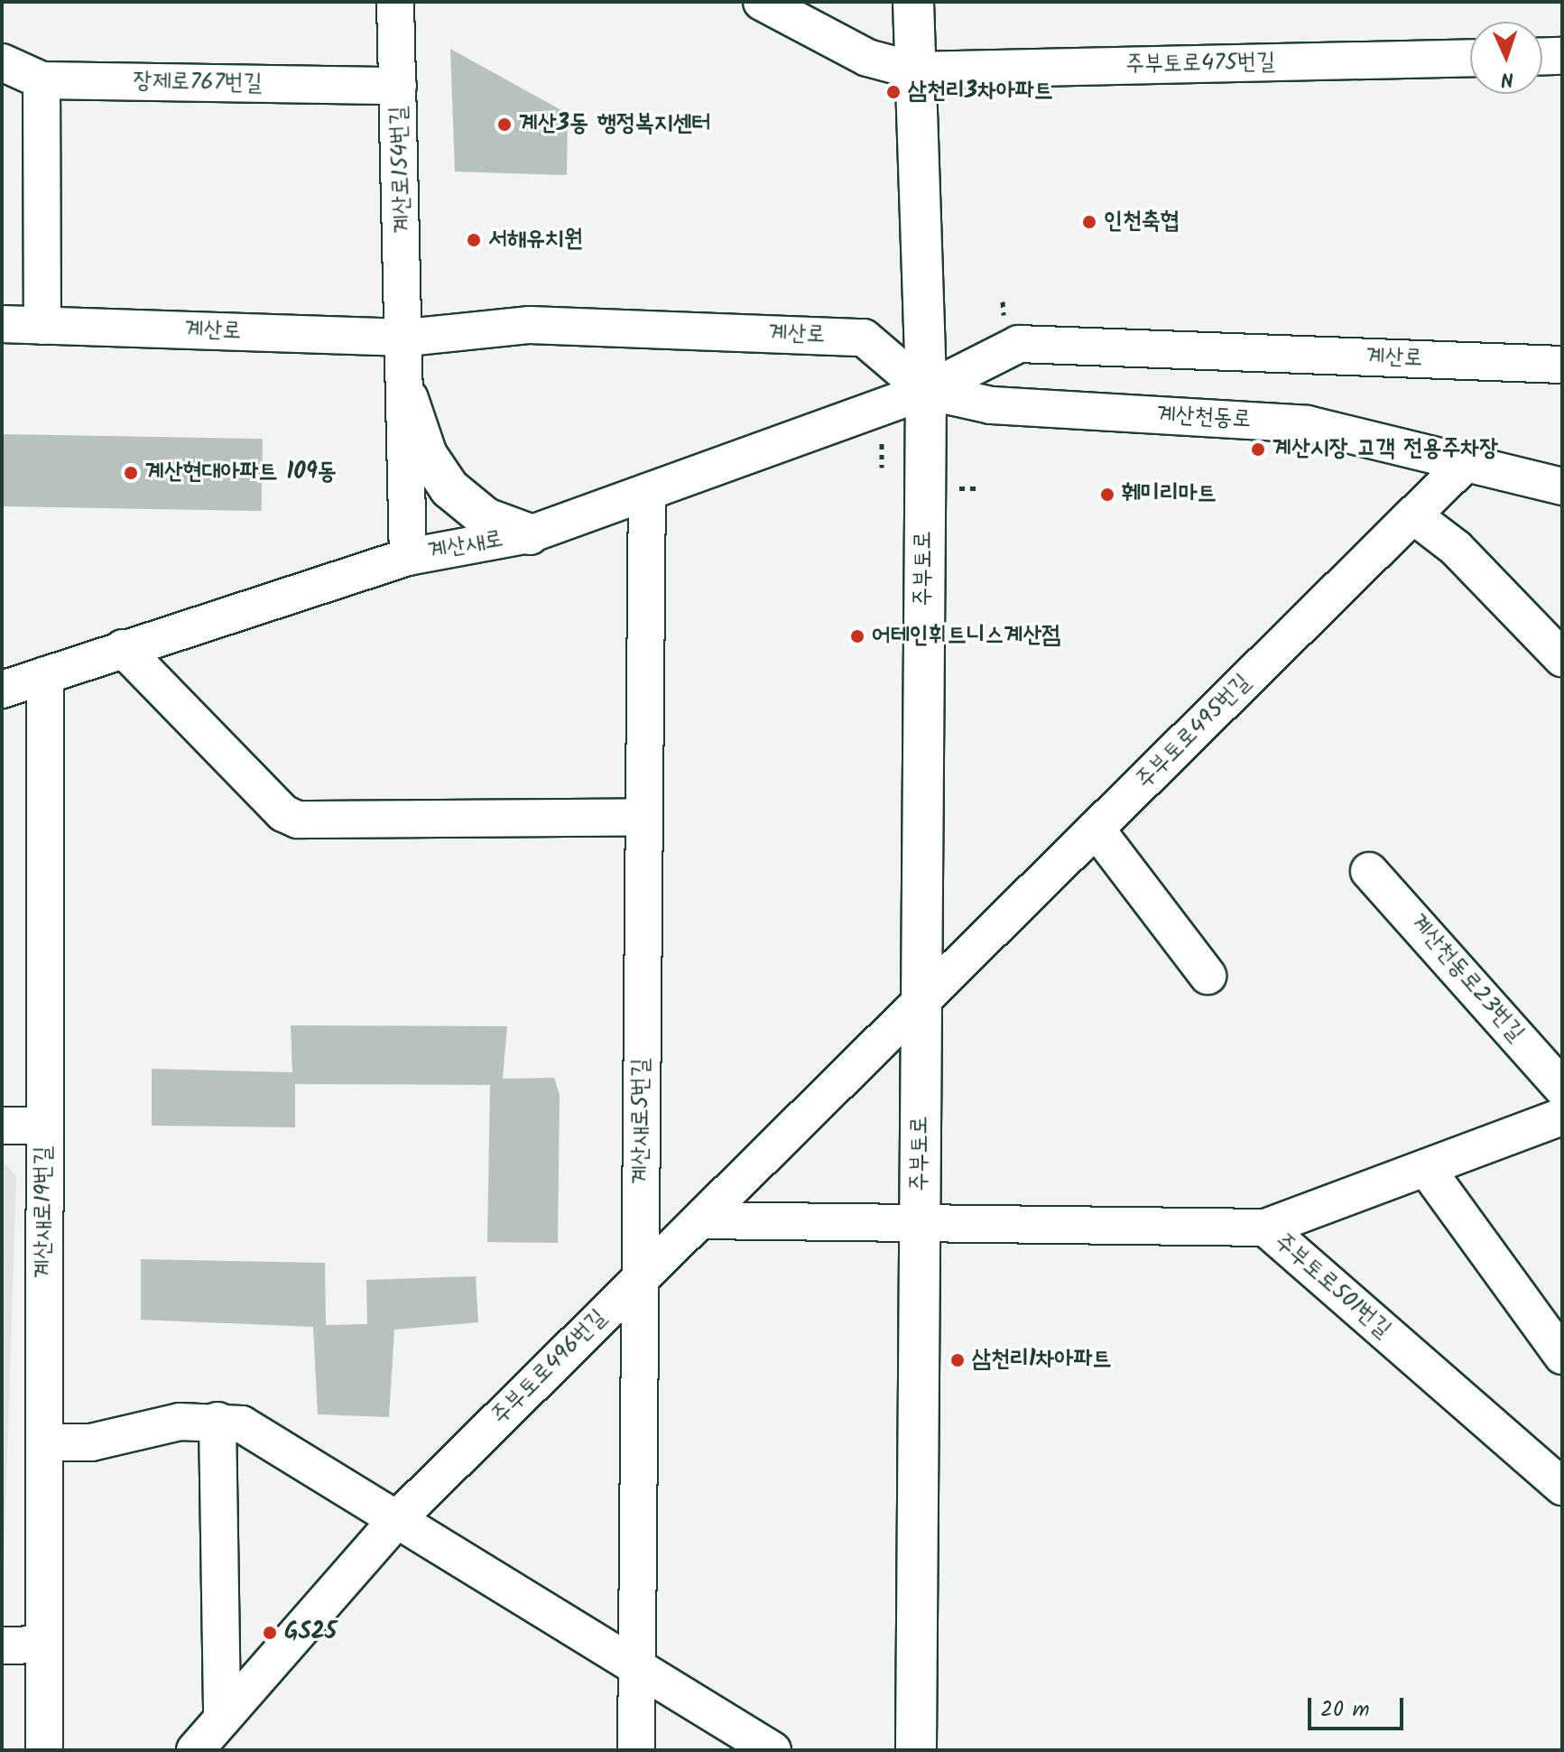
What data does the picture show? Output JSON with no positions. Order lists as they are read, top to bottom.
{
  "streets": {
    "main road": ["주부토로"],
    "street": [
      "주부토로475번길",
      "장제로767번길",
      "계산로154번길",
      "계산로",
      "계산천동로",
      "계산새로",
      "주부토로495번길",
      "계산천동로23번길",
      "계산새로5번길",
      "계산새로19번길",
      "주부토로501번길",
      "주부토로496번길"
    ]
  },
  "crossings": [
    ["주부토로475번길", "주부토로"],
    ["장제로767번길", "계산로154번길"],
    ["계산로154번길", "계산로"],
    ["계산로154번길", "계산새로"],
    ["계산로", "계산천동로"],
    ["계산로", "계산새로"],
    ["계산로", "주부토로"],
    ["계산천동로", "계산새로"],
    ["계산천동로", "주부토로"],
    ["계산천동로", "주부토로495번길"],
    ["계산새로", "주부토로"],
    ["계산새로", "계산새로5번길"],
    ["계산새로", "계산새로19번길"],
    ["주부토로", "주부토로495번길"],
    ["주부토로", "주부토로501번길"],
    ["주부토로", "주부토로496번길"],
    ["주부토로495번길", "주부토로496번길"],
    ["계산새로5번길", "주부토로496번길"]
  ],
  "places": [
    "삼천리3차아파트",
    "계산3동 행정복지센터",
    "인천축협",
    "서해유치원",
    "계산시장 고객 전용주차장",
    "계산현대아파트 109동",
    "훼미리마트",
    "어테인휘트니스계산점",
    "삼천리1차아파트",
    "GS25"
  ],
  "scale_bar": "20 m",
  "north": "bottom"
}
